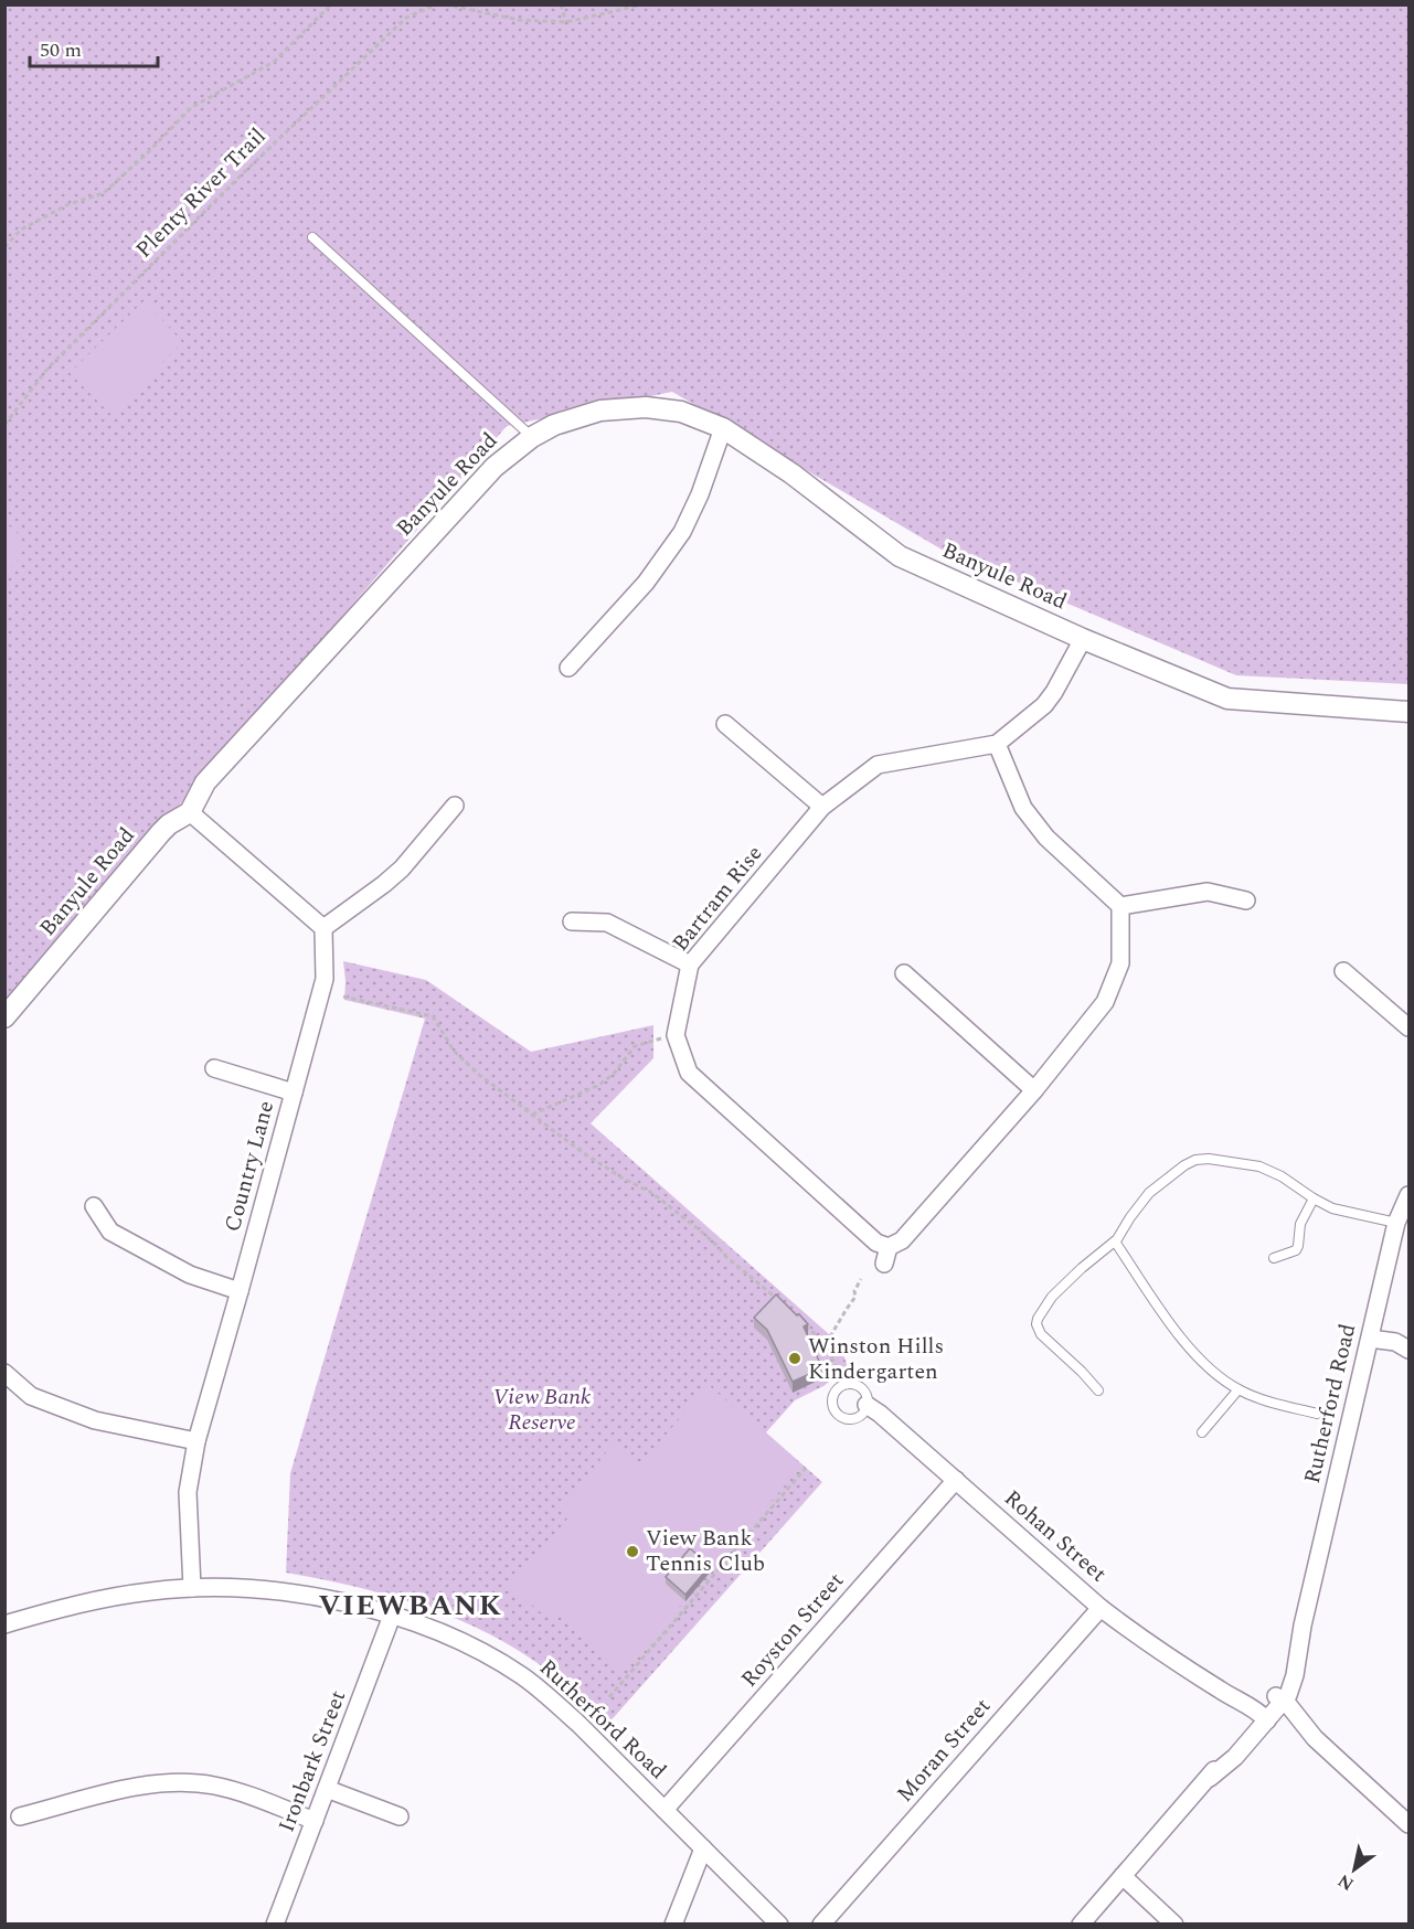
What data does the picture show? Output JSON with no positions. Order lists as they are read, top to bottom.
{
  "streets": {
    "street": [
      "Banyule Road",
      "Bartram Rise",
      "Country Lane",
      "Rutherford Road",
      "Rohan Street",
      "Royston Street",
      "Moran Street",
      "Ironbark Street"
    ],
    "path": ["Plenty River Trail"]
  },
  "crossings": [
    ["Banyule Road", "Bartram Rise"],
    ["Country Lane", "Rutherford Road"],
    ["Rutherford Road", "Rohan Street"],
    ["Rutherford Road", "Royston Street"],
    ["Rutherford Road", "Ironbark Street"],
    ["Rohan Street", "Royston Street"],
    ["Rohan Street", "Moran Street"]
  ],
  "districts": ["VIEWBANK"],
  "parks": ["View Bank Reserve"],
  "places": ["Winston Hills Kindergarten", "View Bank Tennis Club"],
  "scale_bar": "50 m",
  "north": "bottom left"
}
